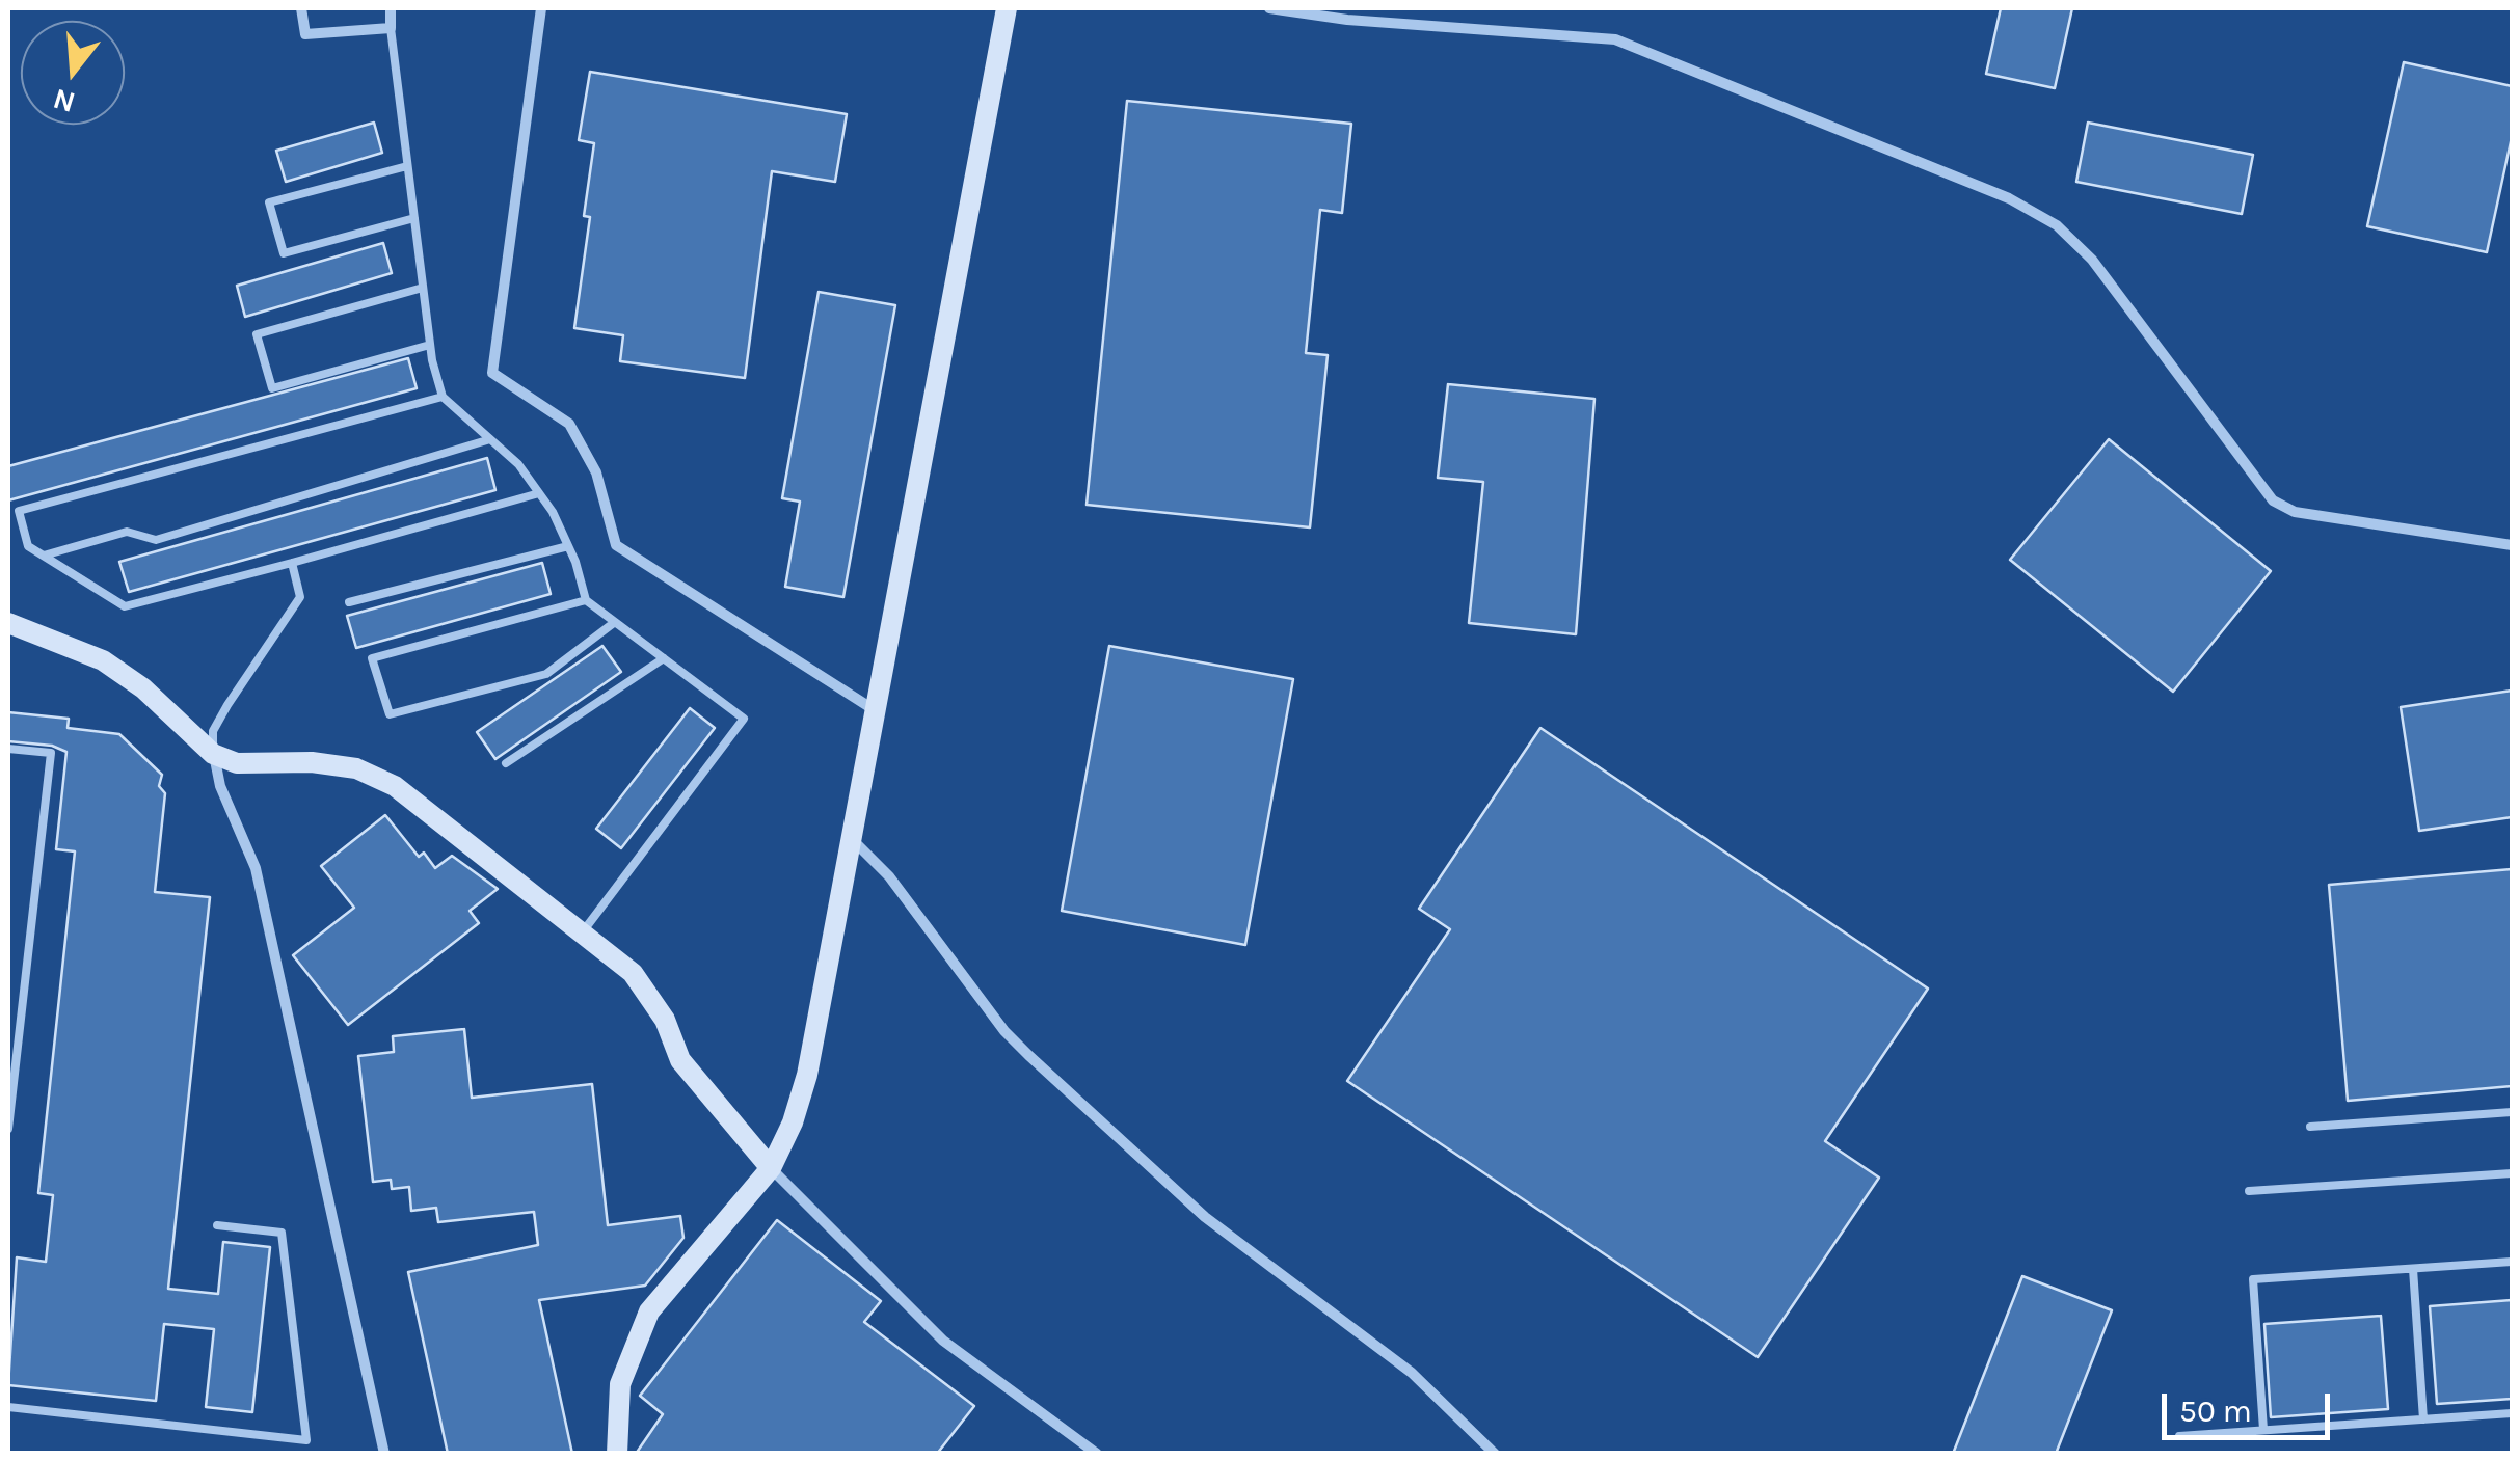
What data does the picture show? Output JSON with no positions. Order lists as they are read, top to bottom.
{
  "scale_bar": "50 m",
  "north": "bottom"
}
